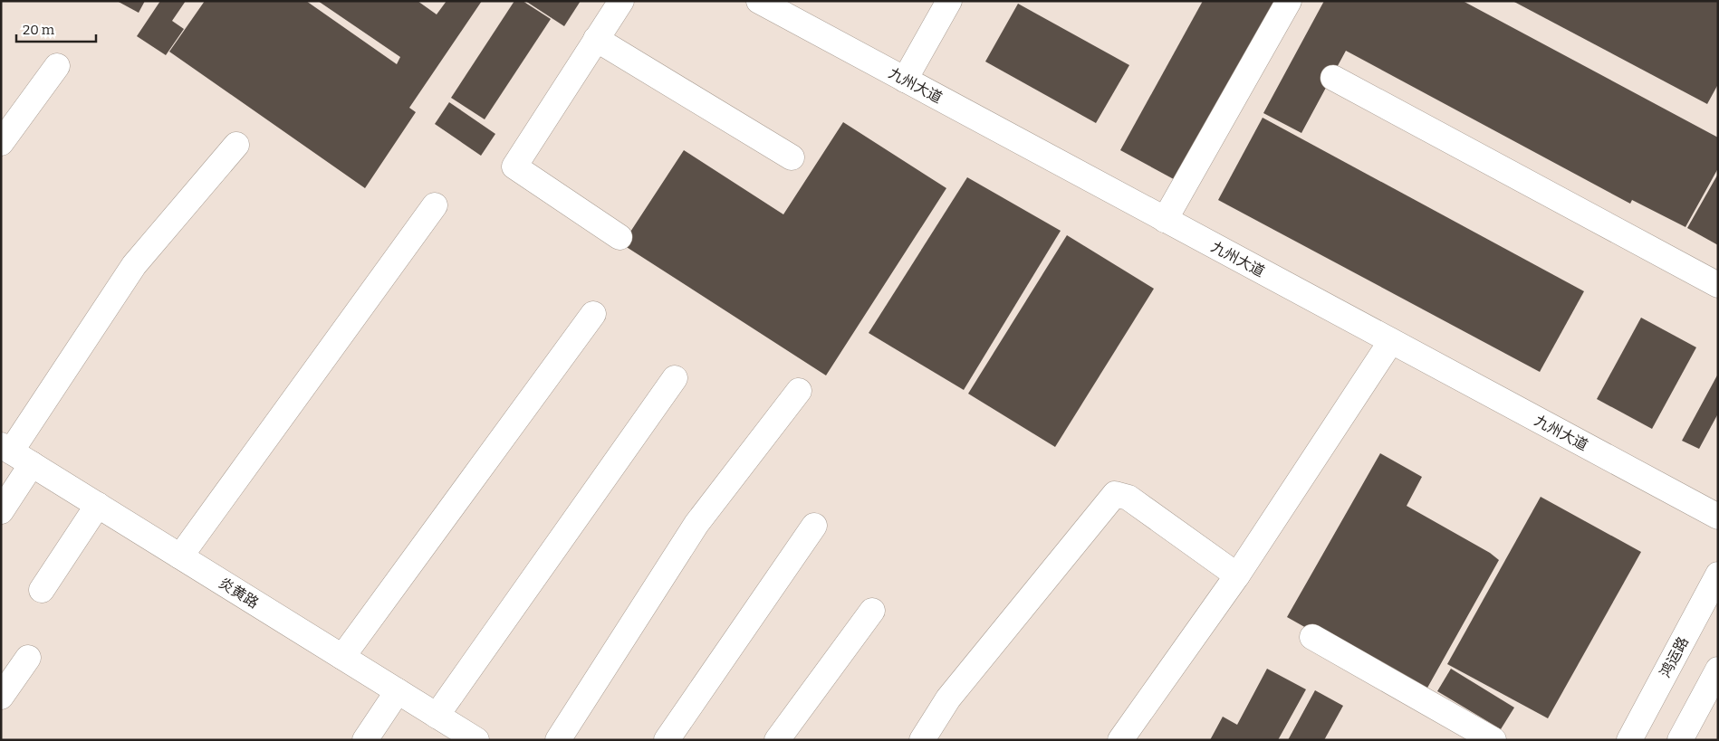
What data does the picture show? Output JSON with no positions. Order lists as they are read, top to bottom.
{
  "streets": {
    "street": ["九州大道", "炎黄路", "鸿运路"]
  },
  "scale_bar": "20 m"
}
